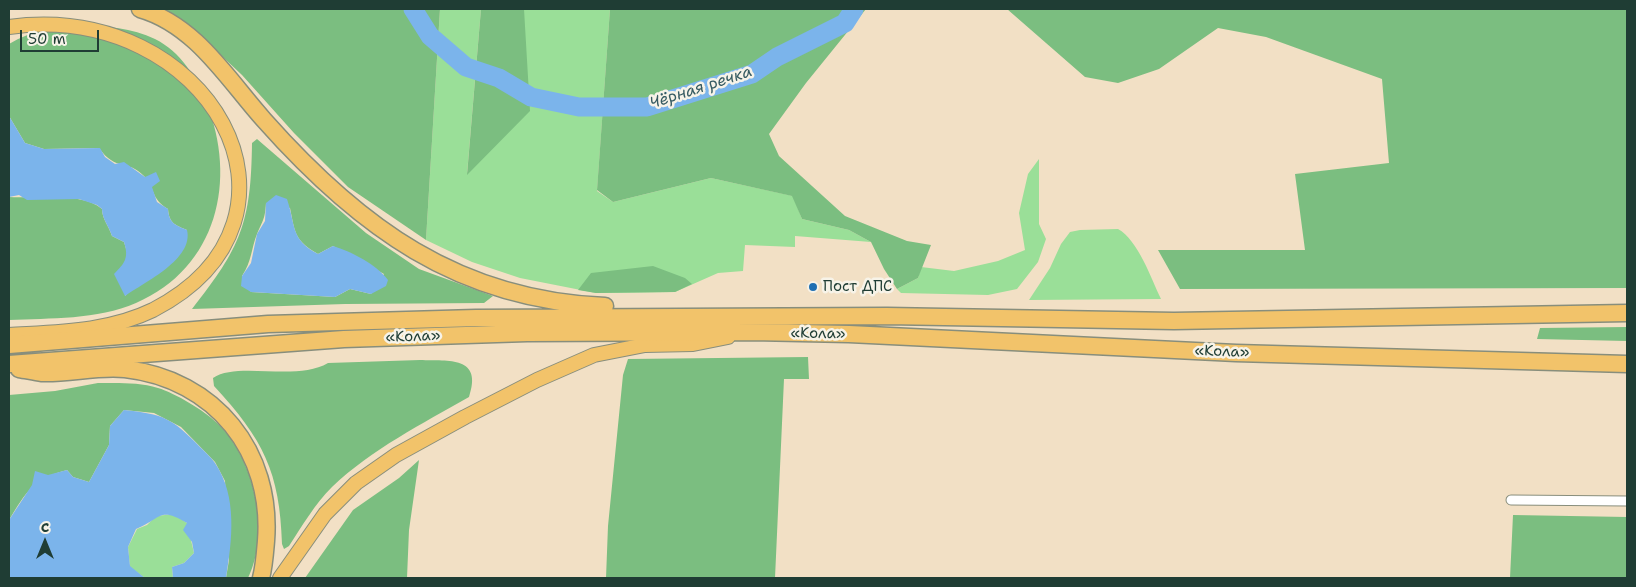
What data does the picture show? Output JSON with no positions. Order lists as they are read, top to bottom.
{
  "streets": {
    "highway": ["«Кола»"]
  },
  "water": ["Чёрная речка"],
  "places": ["Пост ДПС"],
  "scale_bar": "50 m",
  "north": "top"
}
